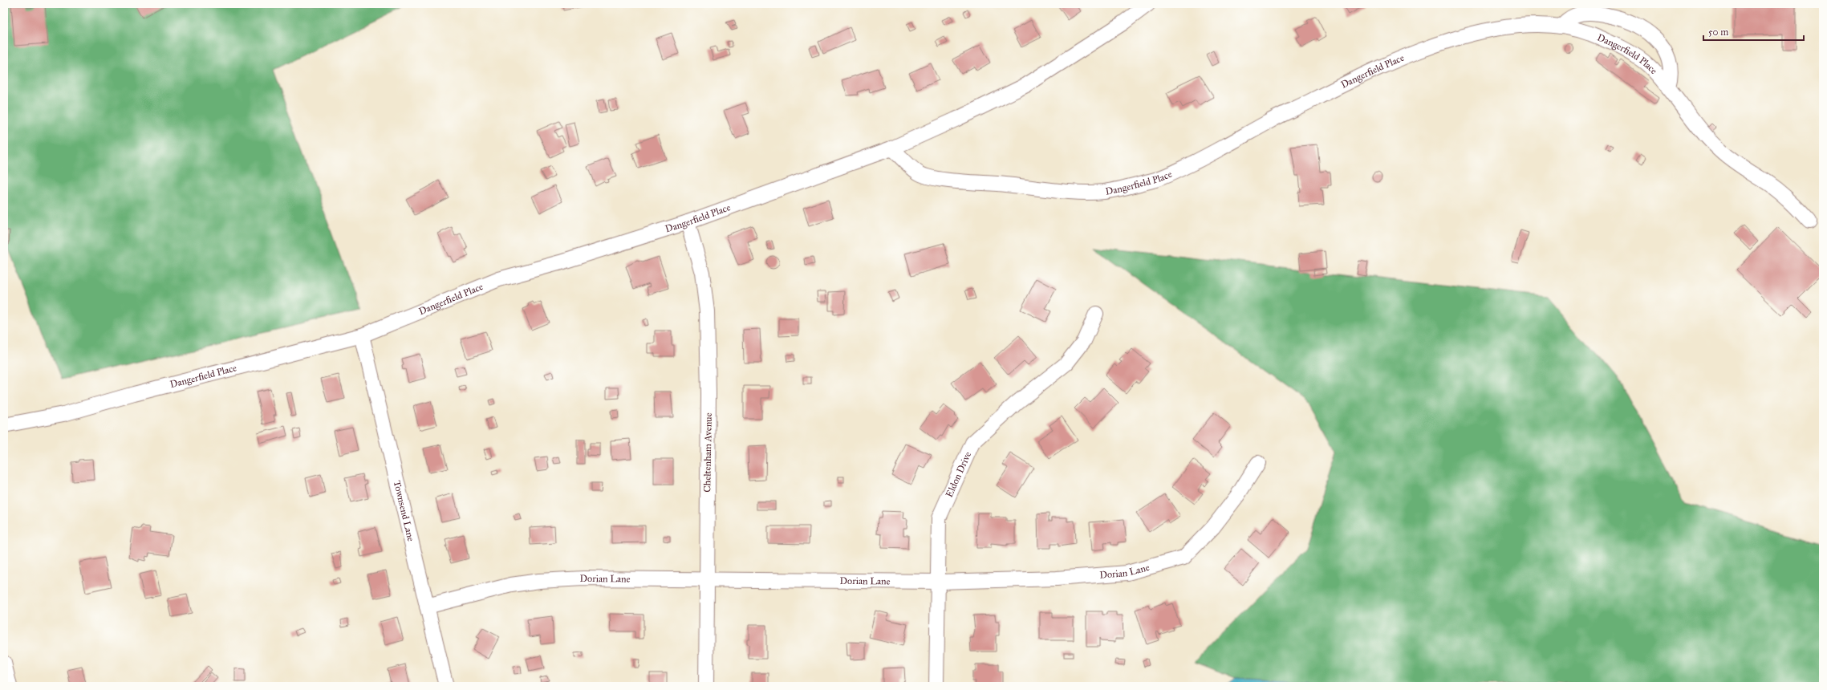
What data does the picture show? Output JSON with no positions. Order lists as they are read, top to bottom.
{
  "streets": {
    "street": [
      "Dangerfield Place",
      "Cheltenham Avenue",
      "Eldon Drive",
      "Townsend Lane",
      "Dorian Lane"
    ]
  },
  "crossings": [
    ["Dangerfield Place", "Cheltenham Avenue"],
    ["Dangerfield Place", "Townsend Lane"],
    ["Cheltenham Avenue", "Dorian Lane"],
    ["Eldon Drive", "Dorian Lane"],
    ["Townsend Lane", "Dorian Lane"]
  ],
  "scale_bar": "50 m"
}
